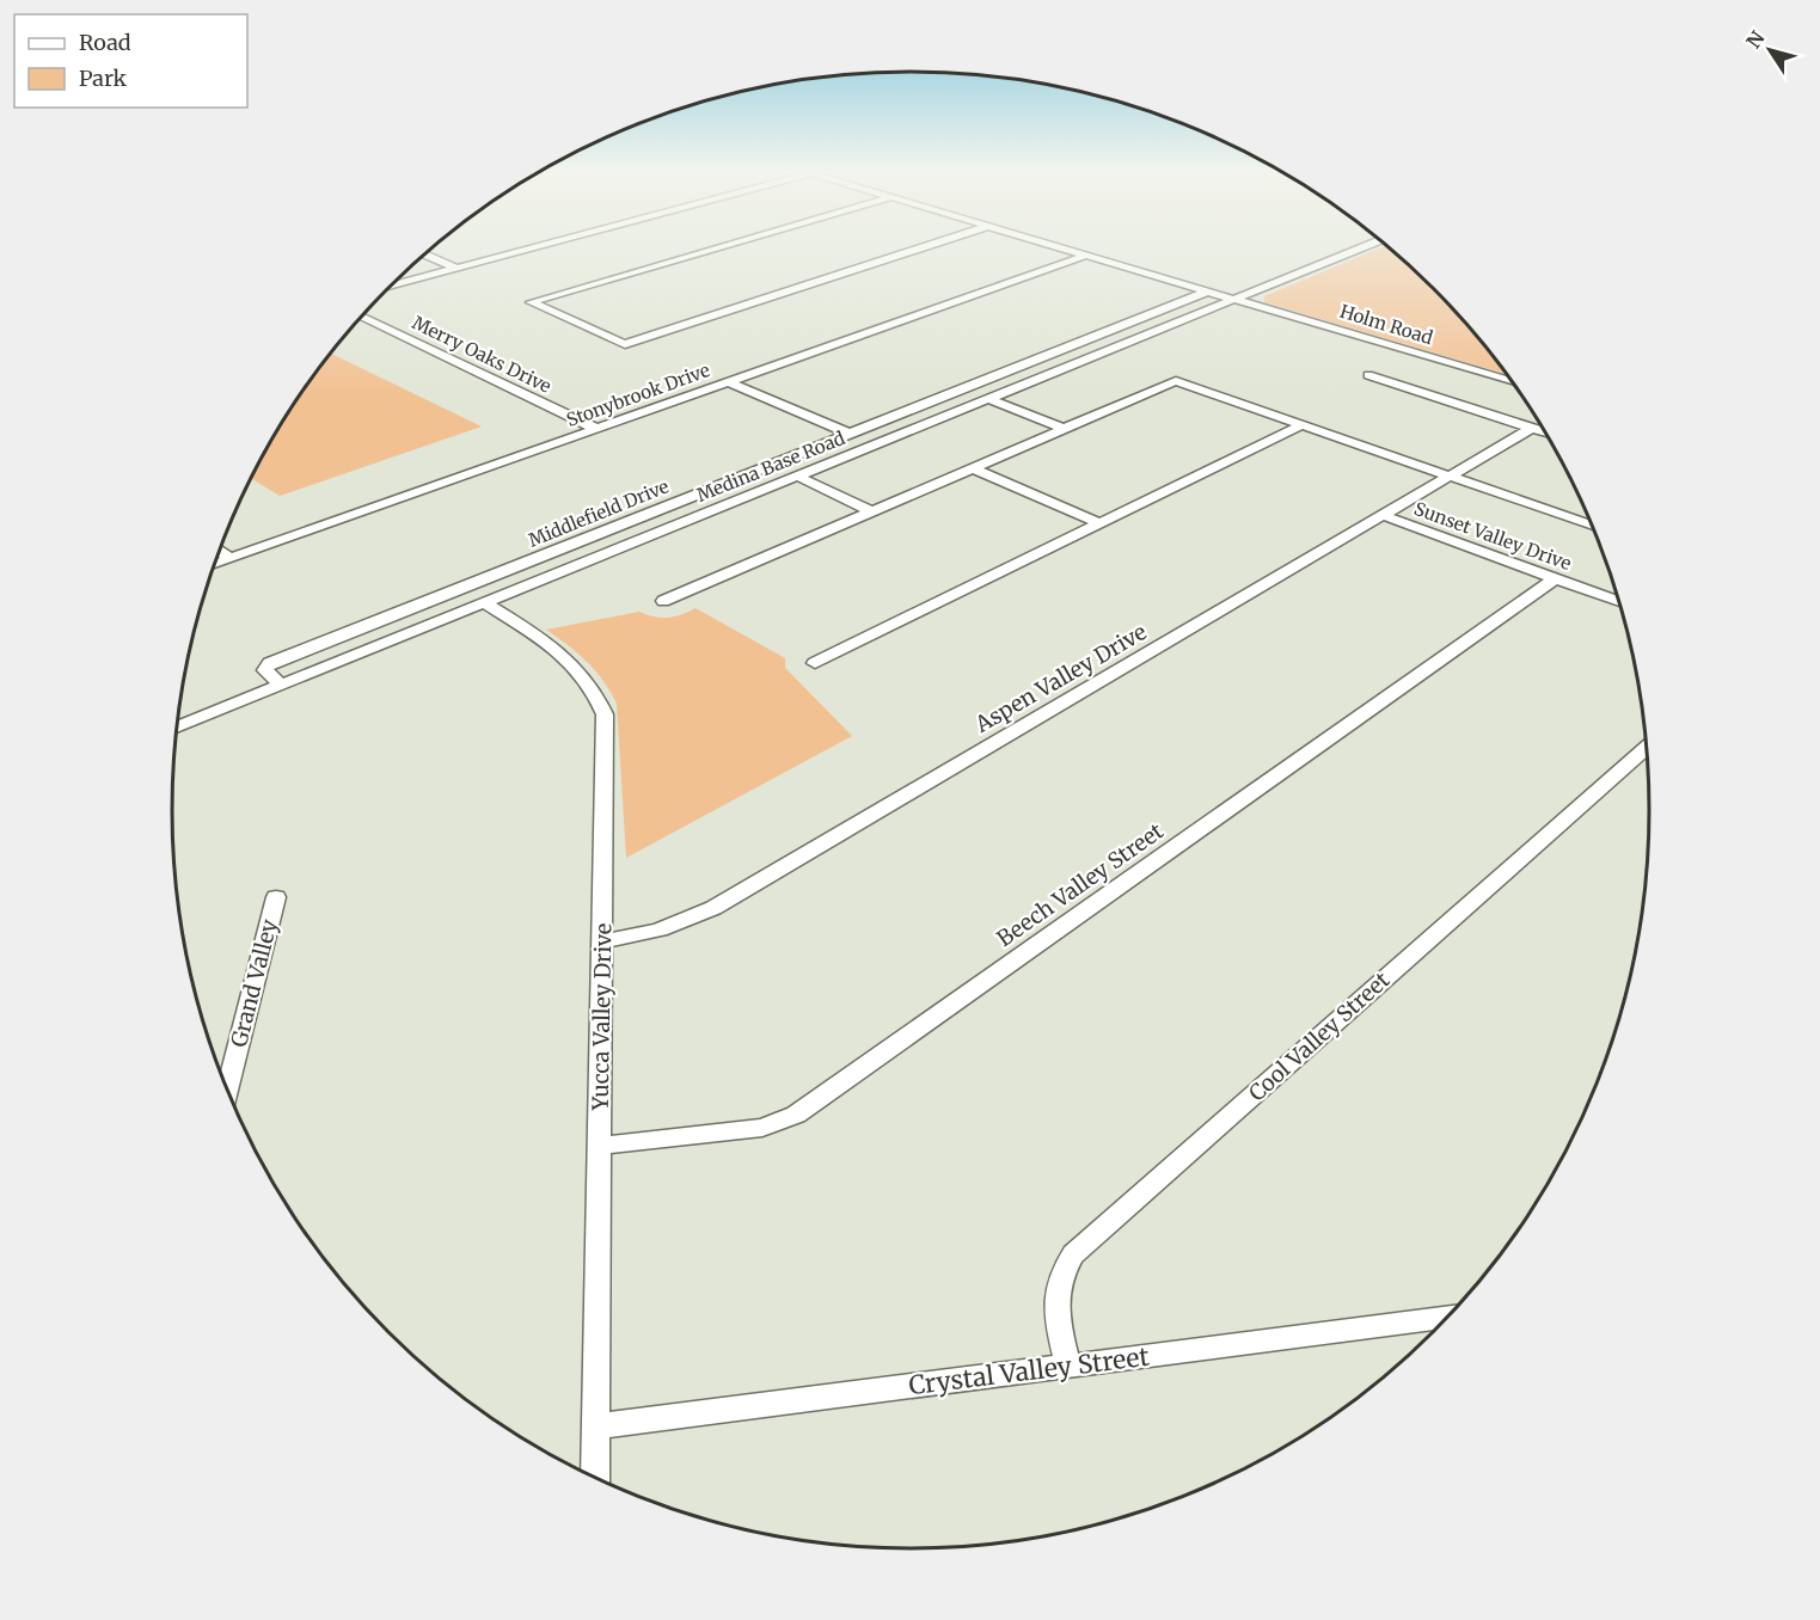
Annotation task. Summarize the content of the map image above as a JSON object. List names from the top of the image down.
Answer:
{
  "streets": {
    "street": [
      "Holm Road",
      "Merry Oaks Drive",
      "Stonybrook Drive",
      "Medina Base Road",
      "Middlefield Drive",
      "Sunset Valley Drive",
      "Aspen Valley Drive",
      "Beech Valley Street",
      "Grand Valley",
      "Yucca Valley Drive",
      "Cool Valley Street",
      "Crystal Valley Street"
    ]
  },
  "crossings": [
    ["Holm Road", "Stonybrook Drive"],
    ["Holm Road", "Medina Base Road"],
    ["Holm Road", "Middlefield Drive"],
    ["Merry Oaks Drive", "Stonybrook Drive"],
    ["Medina Base Road", "Middlefield Drive"],
    ["Medina Base Road", "Yucca Valley Drive"],
    ["Sunset Valley Drive", "Aspen Valley Drive"],
    ["Sunset Valley Drive", "Beech Valley Street"],
    ["Aspen Valley Drive", "Yucca Valley Drive"],
    ["Beech Valley Street", "Yucca Valley Drive"],
    ["Yucca Valley Drive", "Crystal Valley Street"],
    ["Cool Valley Street", "Crystal Valley Street"]
  ],
  "legend": ["Road", "Park"],
  "north": "top left"
}
